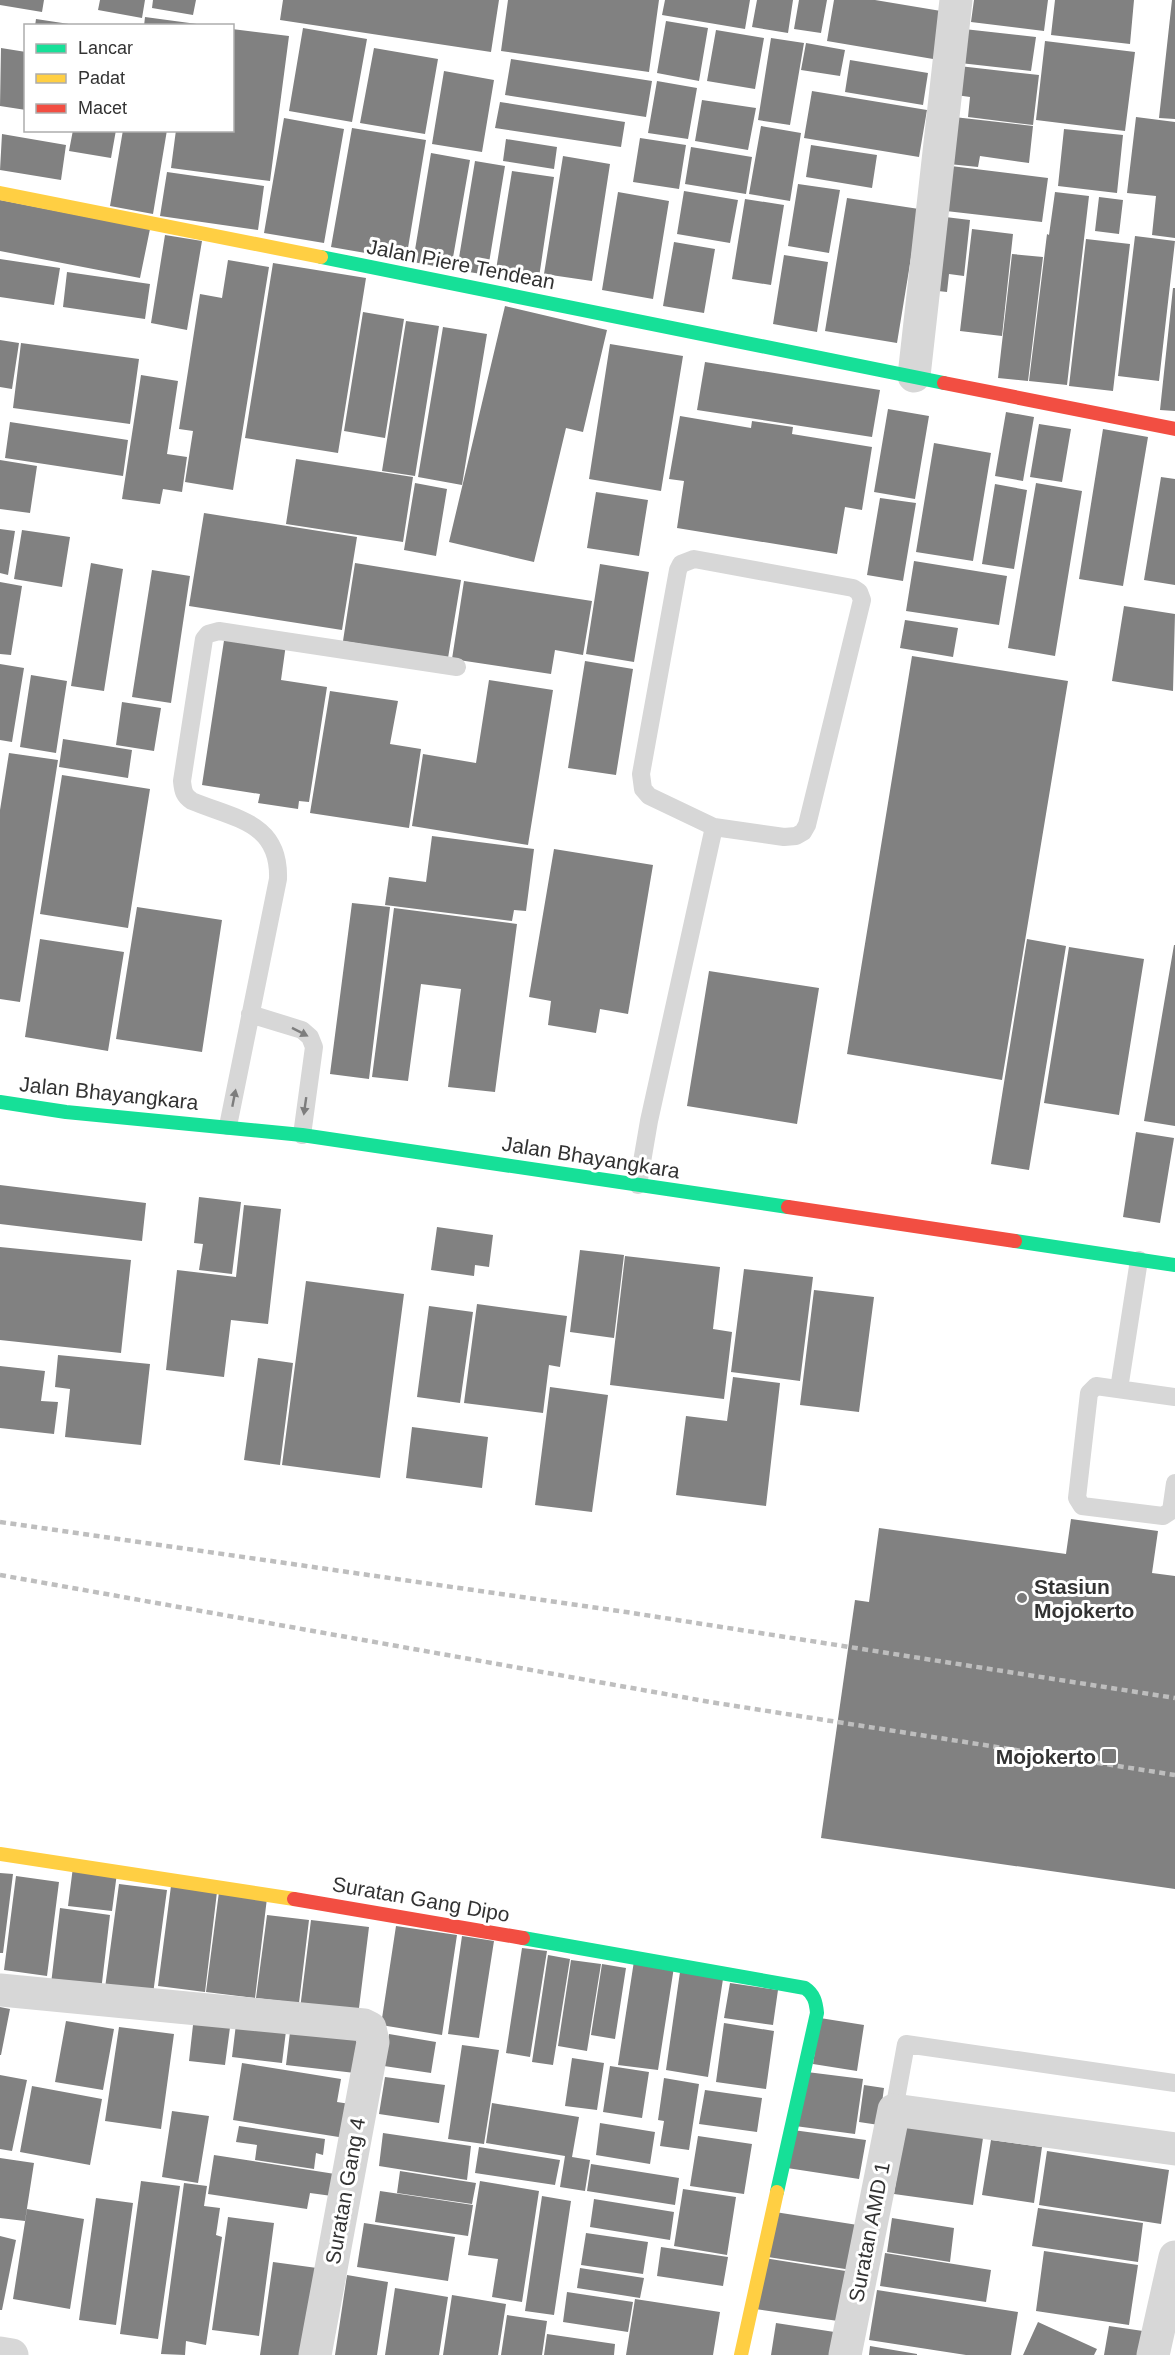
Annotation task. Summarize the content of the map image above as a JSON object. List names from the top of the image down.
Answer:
{
  "streets": {
    "street": [
      "Jalan Piere Tendean",
      "Jalan Bhayangkara",
      "Suratan Gang Dipo",
      "Suratan Gang 4",
      "Suratan AMD 1"
    ]
  },
  "places": {
    "other": ["Stasiun Mojokerto"],
    "transit": ["Mojokerto"]
  },
  "legend": ["Lancar", "Padat", "Macet"]
}
